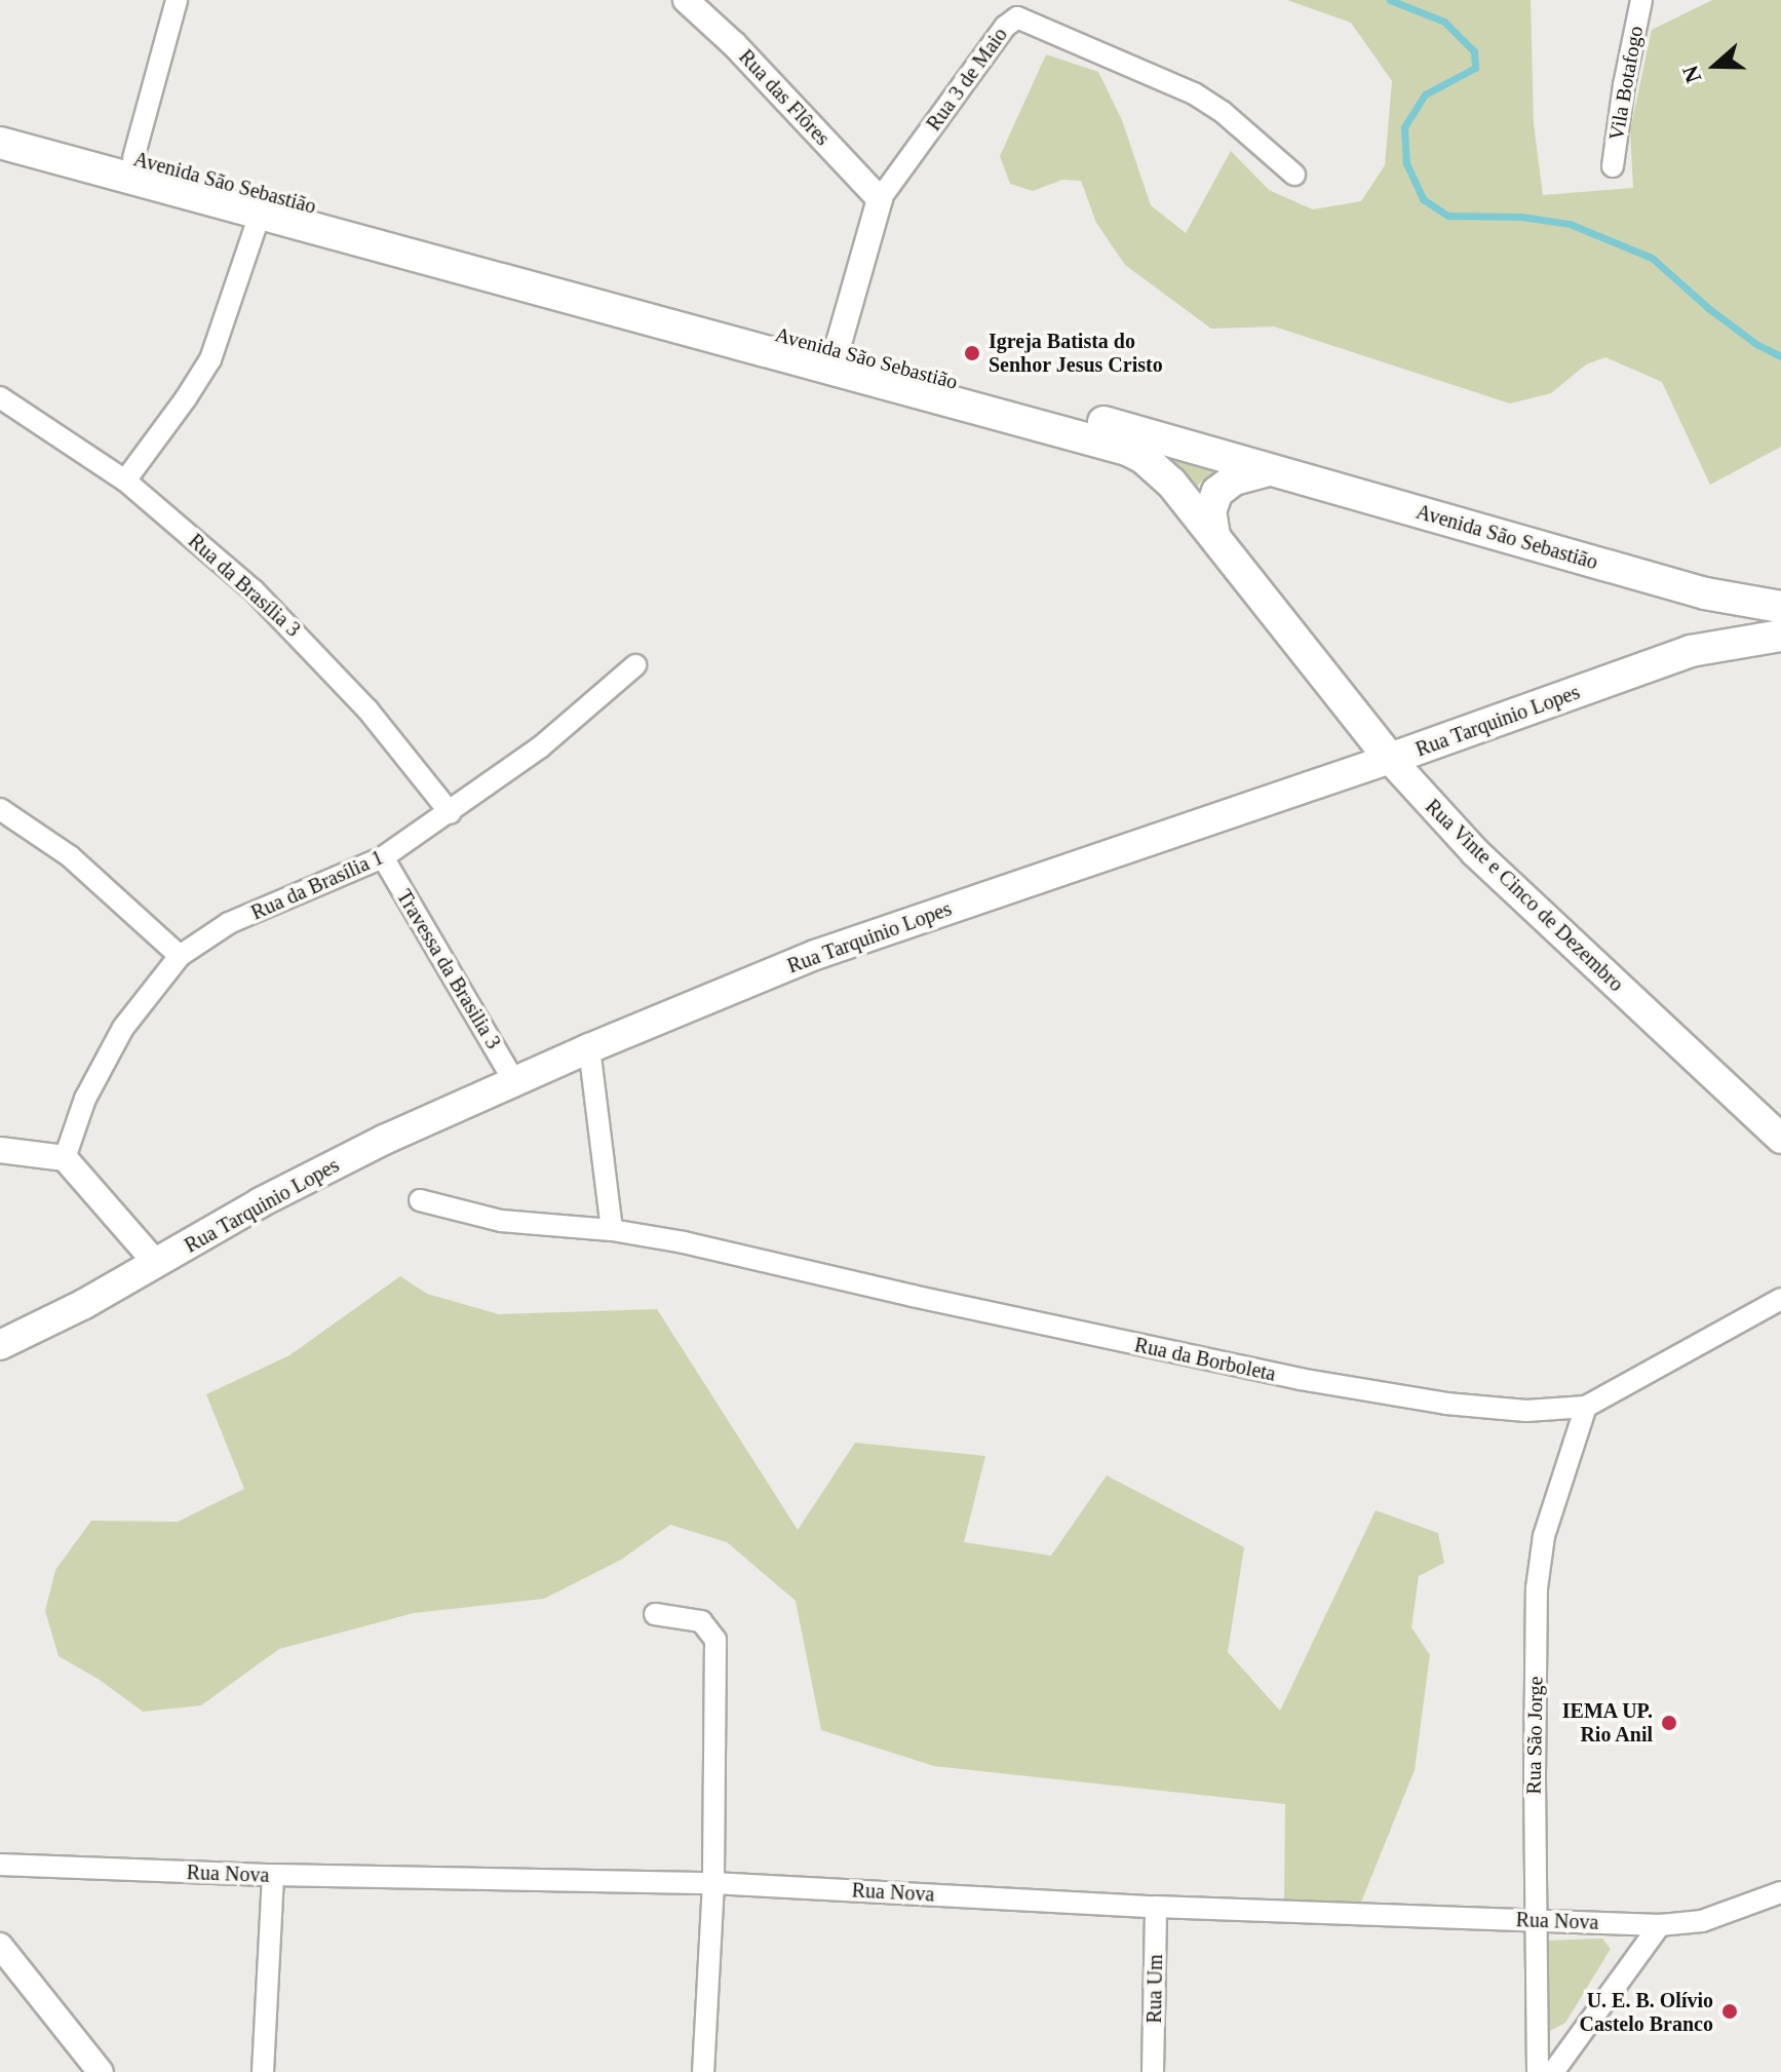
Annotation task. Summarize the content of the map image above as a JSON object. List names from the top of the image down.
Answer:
{
  "streets": {
    "main road": ["Avenida São Sebastião", "Rua Tarquinio Lopes", "Rua Vinte e Cinco de Dezembro"],
    "street": [
      "Rua 3 de Maio",
      "Vila Botafogo",
      "Rua das Flôres",
      "Rua da Brasília 3",
      "Rua da Brasília 1",
      "Travessa da Brasilia 3",
      "Rua da Borboleta",
      "Rua São Jorge",
      "Rua Nova",
      "Rua Um"
    ]
  },
  "crossings": [
    ["Rua 3 de Maio", "Rua das Flôres"],
    ["Rua 3 de Maio", "Avenida São Sebastião"],
    ["Avenida São Sebastião", "Rua Vinte e Cinco de Dezembro"],
    ["Rua da Brasília 3", "Rua da Brasília 1"],
    ["Rua Tarquinio Lopes", "Rua Vinte e Cinco de Dezembro"],
    ["Rua Tarquinio Lopes", "Travessa da Brasilia 3"],
    ["Rua da Brasília 1", "Travessa da Brasilia 3"],
    ["Rua da Borboleta", "Rua São Jorge"],
    ["Rua São Jorge", "Rua Nova"],
    ["Rua Nova", "Rua Um"]
  ],
  "places": ["Igreja Batista do Senhor Jesus Cristo", "IEMA UP. Rio Anil", "U. E. B. Olívio Castelo Branco"],
  "north": "left"
}
